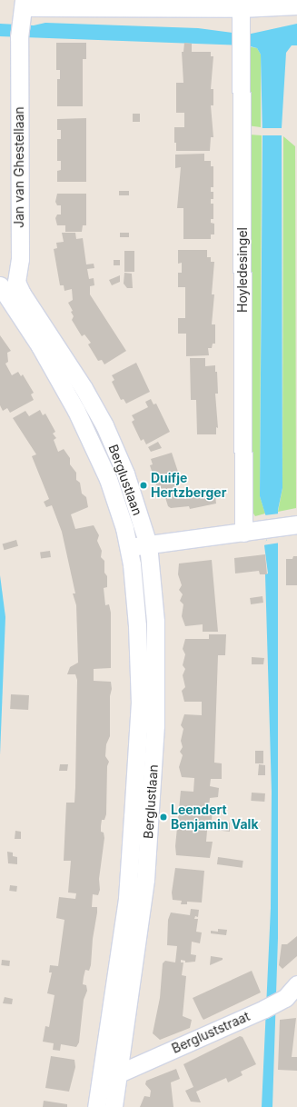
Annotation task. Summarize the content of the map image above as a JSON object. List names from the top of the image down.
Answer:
{
  "streets": {
    "street": [
      "Jan van Ghestellaan",
      "Hoyledesingel",
      "Berglustlaan",
      "Bergluststraat"
    ]
  },
  "crossings": [
    ["Jan van Ghestellaan", "Berglustlaan"],
    ["Berglustlaan", "Bergluststraat"]
  ],
  "places": ["Duifje Hertzberger", "Leendert Benjamin Valk"]
}
